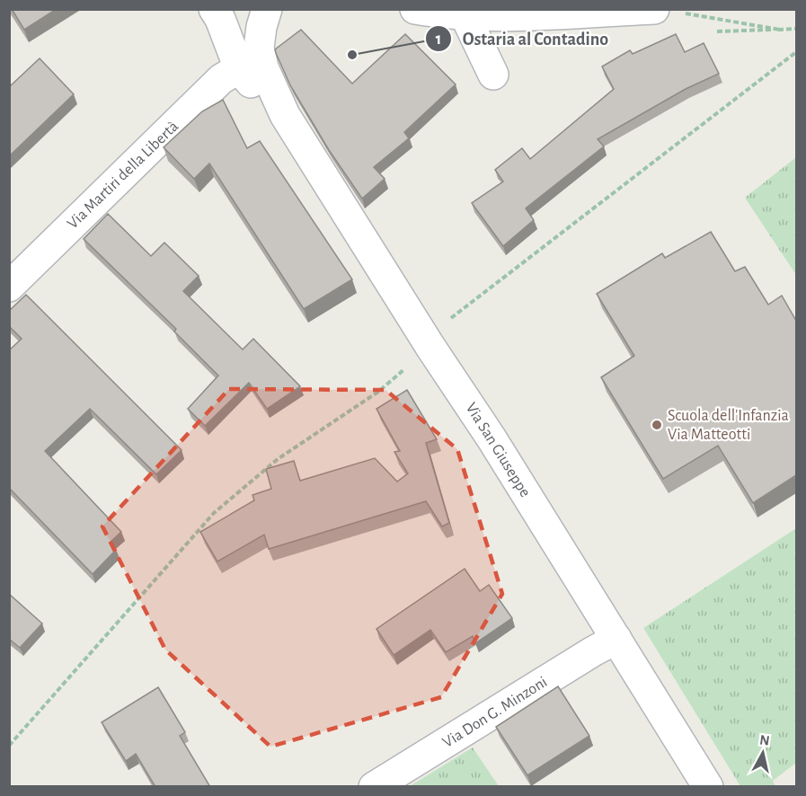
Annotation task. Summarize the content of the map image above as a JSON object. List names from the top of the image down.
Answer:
{
  "streets": {
    "street": ["Via Martiri della Libertà", "Via San Giuseppe", "Via Don G. Minzoni"]
  },
  "crossings": [
    ["Via Martiri della Libertà", "Via San Giuseppe"],
    ["Via San Giuseppe", "Via Don G. Minzoni"]
  ],
  "places": ["Ostaria al Contadino", "Scuola dell'Infanzia Via Matteotti"],
  "north": "top"
}
